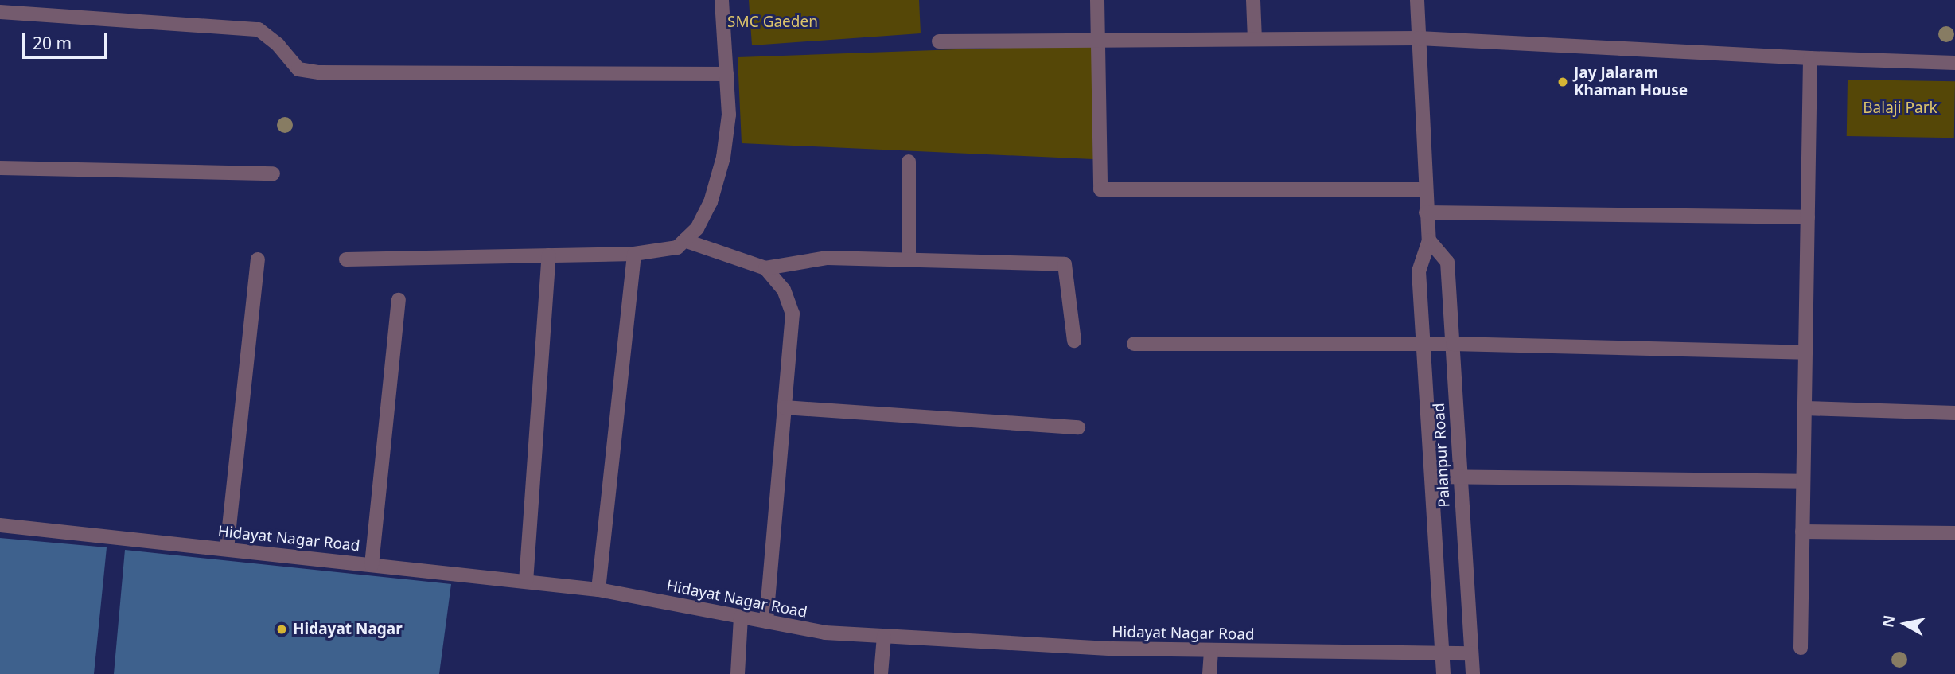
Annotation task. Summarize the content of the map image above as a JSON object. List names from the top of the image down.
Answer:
{
  "streets": {
    "street": ["Palanpur Road", "Hidayat Nagar Road"]
  },
  "crossings": [
    ["Palanpur Road", "Hidayat Nagar Road"]
  ],
  "parks": ["SMC Gaeden", "Balaji Park"],
  "places": ["Jay Jalaram Khaman House", "Hidayat Nagar"],
  "scale_bar": "20 m",
  "north": "left"
}
